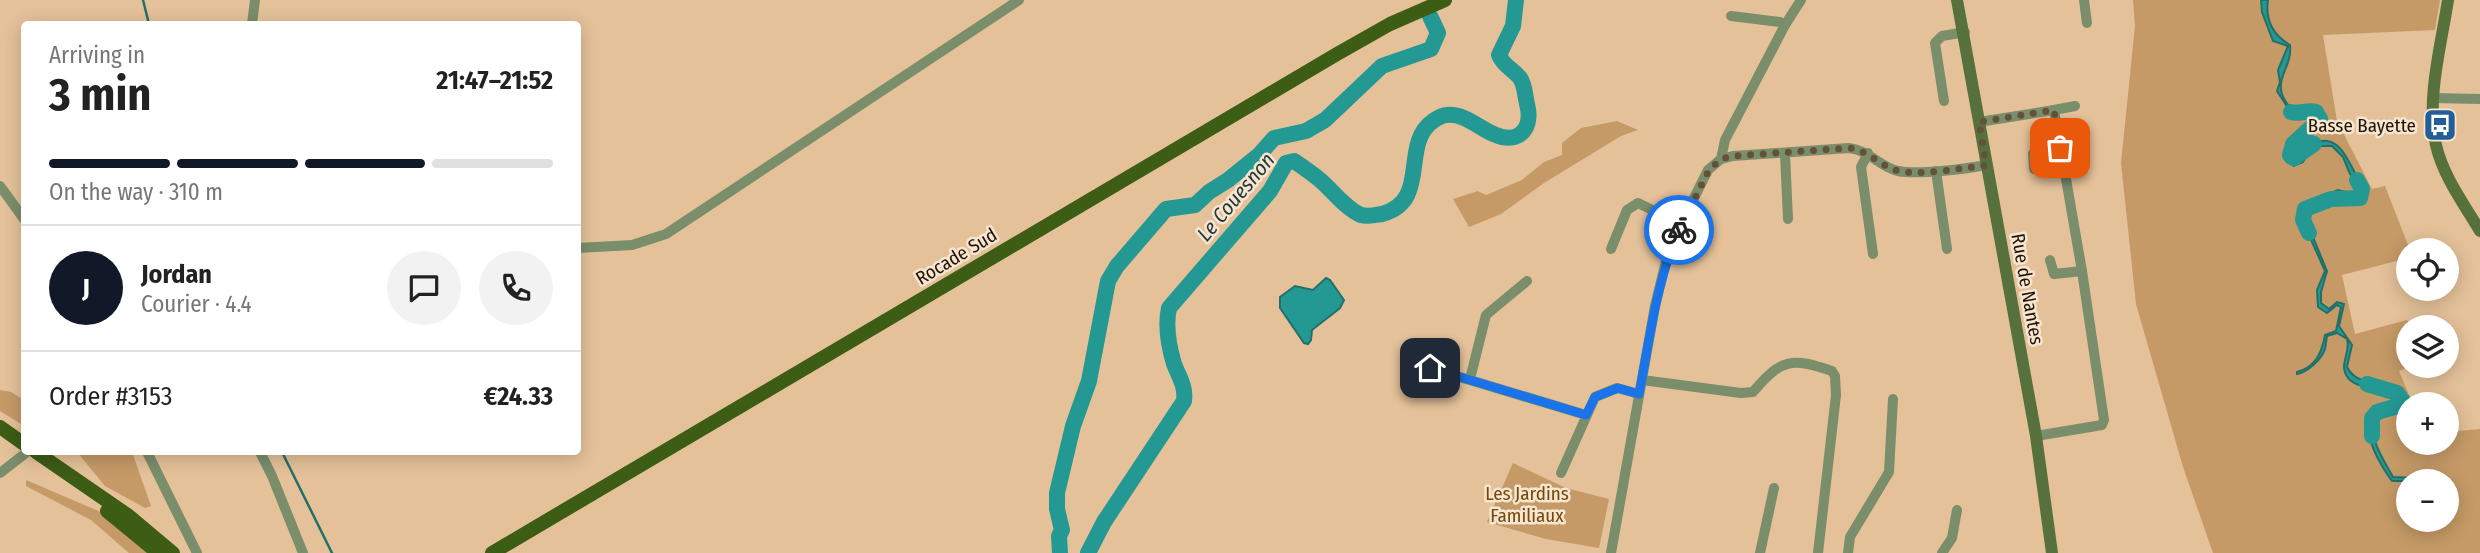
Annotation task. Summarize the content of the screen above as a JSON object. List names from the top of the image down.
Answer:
{
  "streets": {
    "main road": ["Rocade Sud", "Rue de Nantes"]
  },
  "water": ["Le Couesnon"],
  "parks": ["Les Jardins Familiaux"],
  "places": {
    "bus stop": ["Basse Bayette"]
  },
  "page": {
    "heading": ["3 min", "Arriving in", "21:47–21:52"],
    "panel": [
      "Jordan",
      "Courier · 4.4",
      "Order #3153",
      "€24.33"
    ],
    "bar": "On the way · 310 m",
    "map_buttons": ["+", "−"],
    "round": "J"
  }
}
